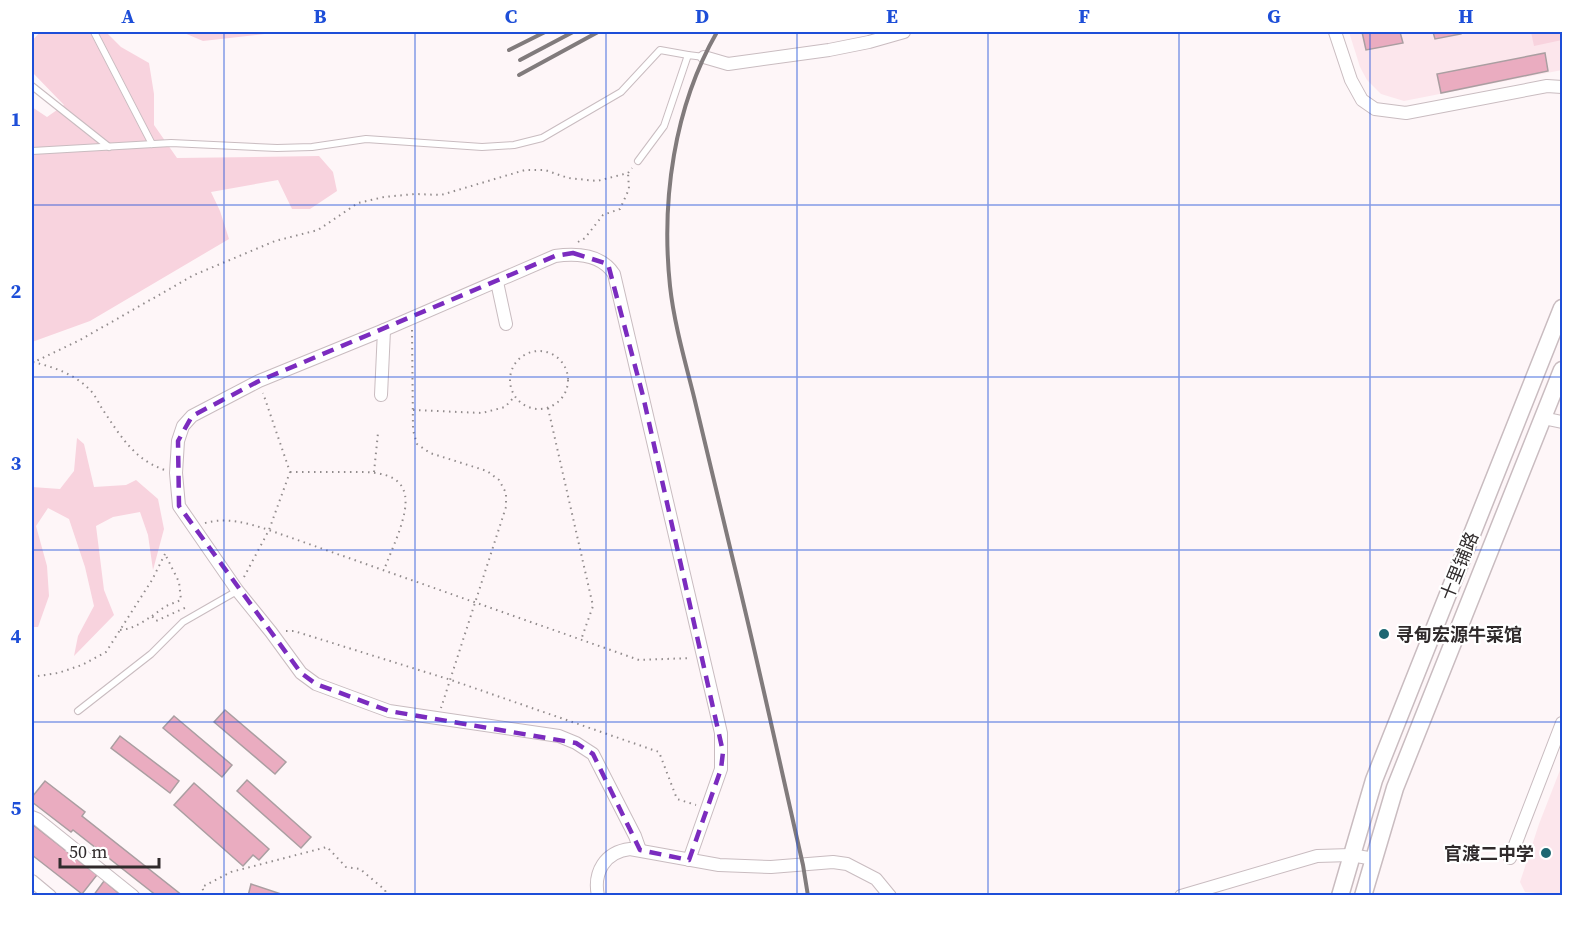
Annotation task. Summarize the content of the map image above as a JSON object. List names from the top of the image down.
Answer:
{
  "streets": {
    "main road": ["十里铺路"]
  },
  "places": ["寻甸宏源牛菜馆", "官渡二中学"],
  "scale_bar": "50 m",
  "grid": {
    "columns": [
      "A",
      "B",
      "C",
      "D",
      "E",
      "F",
      "G",
      "H"
    ],
    "rows": [
      "1",
      "2",
      "3",
      "4",
      "5"
    ]
  }
}
